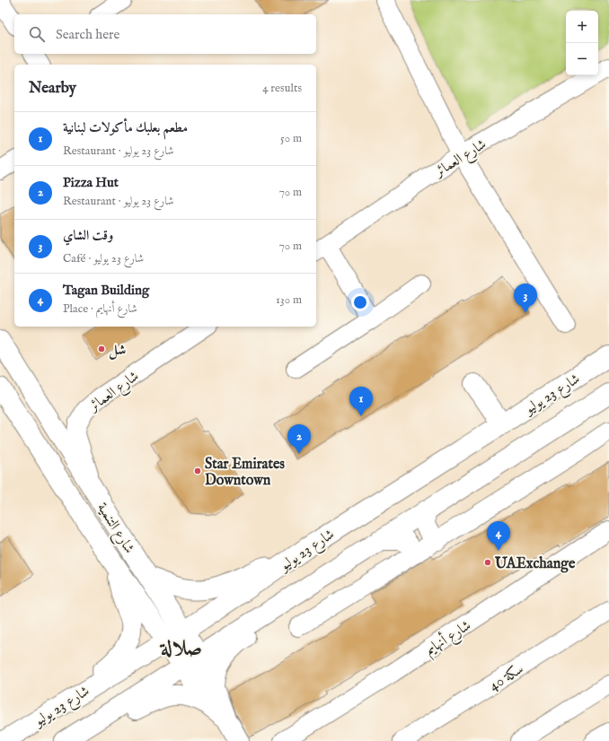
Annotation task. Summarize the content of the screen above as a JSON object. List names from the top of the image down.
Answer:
{
  "streets": {
    "main road": ["شارع 23 يوليو", "شارع التنمية"],
    "street": ["شارع العمائر", "شارع أنهايم", "سكة 40"]
  },
  "crossings": [
    ["شارع العمائر", "شارع التنمية"],
    ["شارع 23 يوليو", "شارع التنمية"]
  ],
  "districts": ["صلالة"],
  "places": ["شل", "Star Emirates Downtown", "UAExchange"],
  "page": {
    "map_buttons": ["+", "−"],
    "search": "Search here",
    "heading": ["Nearby", "4 results"],
    "list": [
      {
        "mark": "1",
        "name": "مطعم بعلبك مأكولات لبنانية",
        "note": "Restaurant · شارع 23 يوليو",
        "value": "50 m"
      },
      {
        "mark": "2",
        "name": "Pizza Hut",
        "note": "Restaurant · شارع 23 يوليو",
        "value": "70 m"
      },
      {
        "mark": "3",
        "name": "وقت الشاي",
        "note": "Café · شارع 23 يوليو",
        "value": "70 m"
      },
      {
        "mark": "4",
        "name": "Tagan Building",
        "note": "Place · شارع أنهايم",
        "value": "130 m"
      }
    ],
    "pins": [
      "3",
      "1",
      "2",
      "4"
    ]
  }
}
